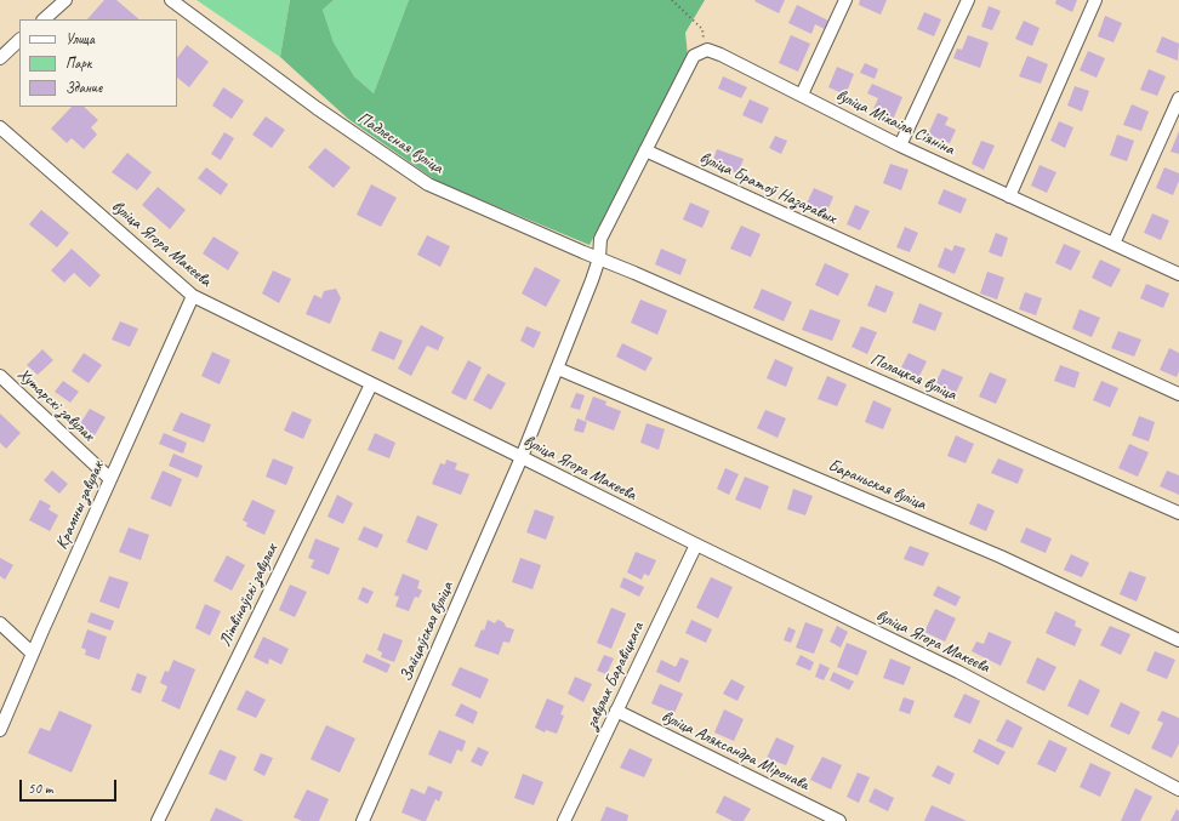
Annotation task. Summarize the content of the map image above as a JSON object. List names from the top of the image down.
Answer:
{
  "streets": {
    "street": [
      "вуліца Міхаіла Сіяніна",
      "Падлесная вуліца",
      "вуліца Братоў Назаравых",
      "вуліца Ягора Макеева",
      "Полацкая вуліца",
      "Хутарскі завулак",
      "Бараньская вуліца",
      "Крамны завулак",
      "Літвінаўскі завулак",
      "Зайцаўская вуліца",
      "завулак Баравіцкага",
      "вуліца Аляксандра Міронава"
    ]
  },
  "crossings": [
    ["Падлесная вуліца", "Полацкая вуліца"],
    ["вуліца Ягора Макеева", "Крамны завулак"],
    ["вуліца Ягора Макеева", "Літвінаўскі завулак"],
    ["вуліца Ягора Макеева", "Зайцаўская вуліца"],
    ["вуліца Ягора Макеева", "завулак Баравіцкага"],
    ["Хутарскі завулак", "Крамны завулак"],
    ["завулак Баравіцкага", "вуліца Аляксандра Міронава"]
  ],
  "legend": ["Улица", "Парк", "Здание"],
  "scale_bar": "50 m"
}
